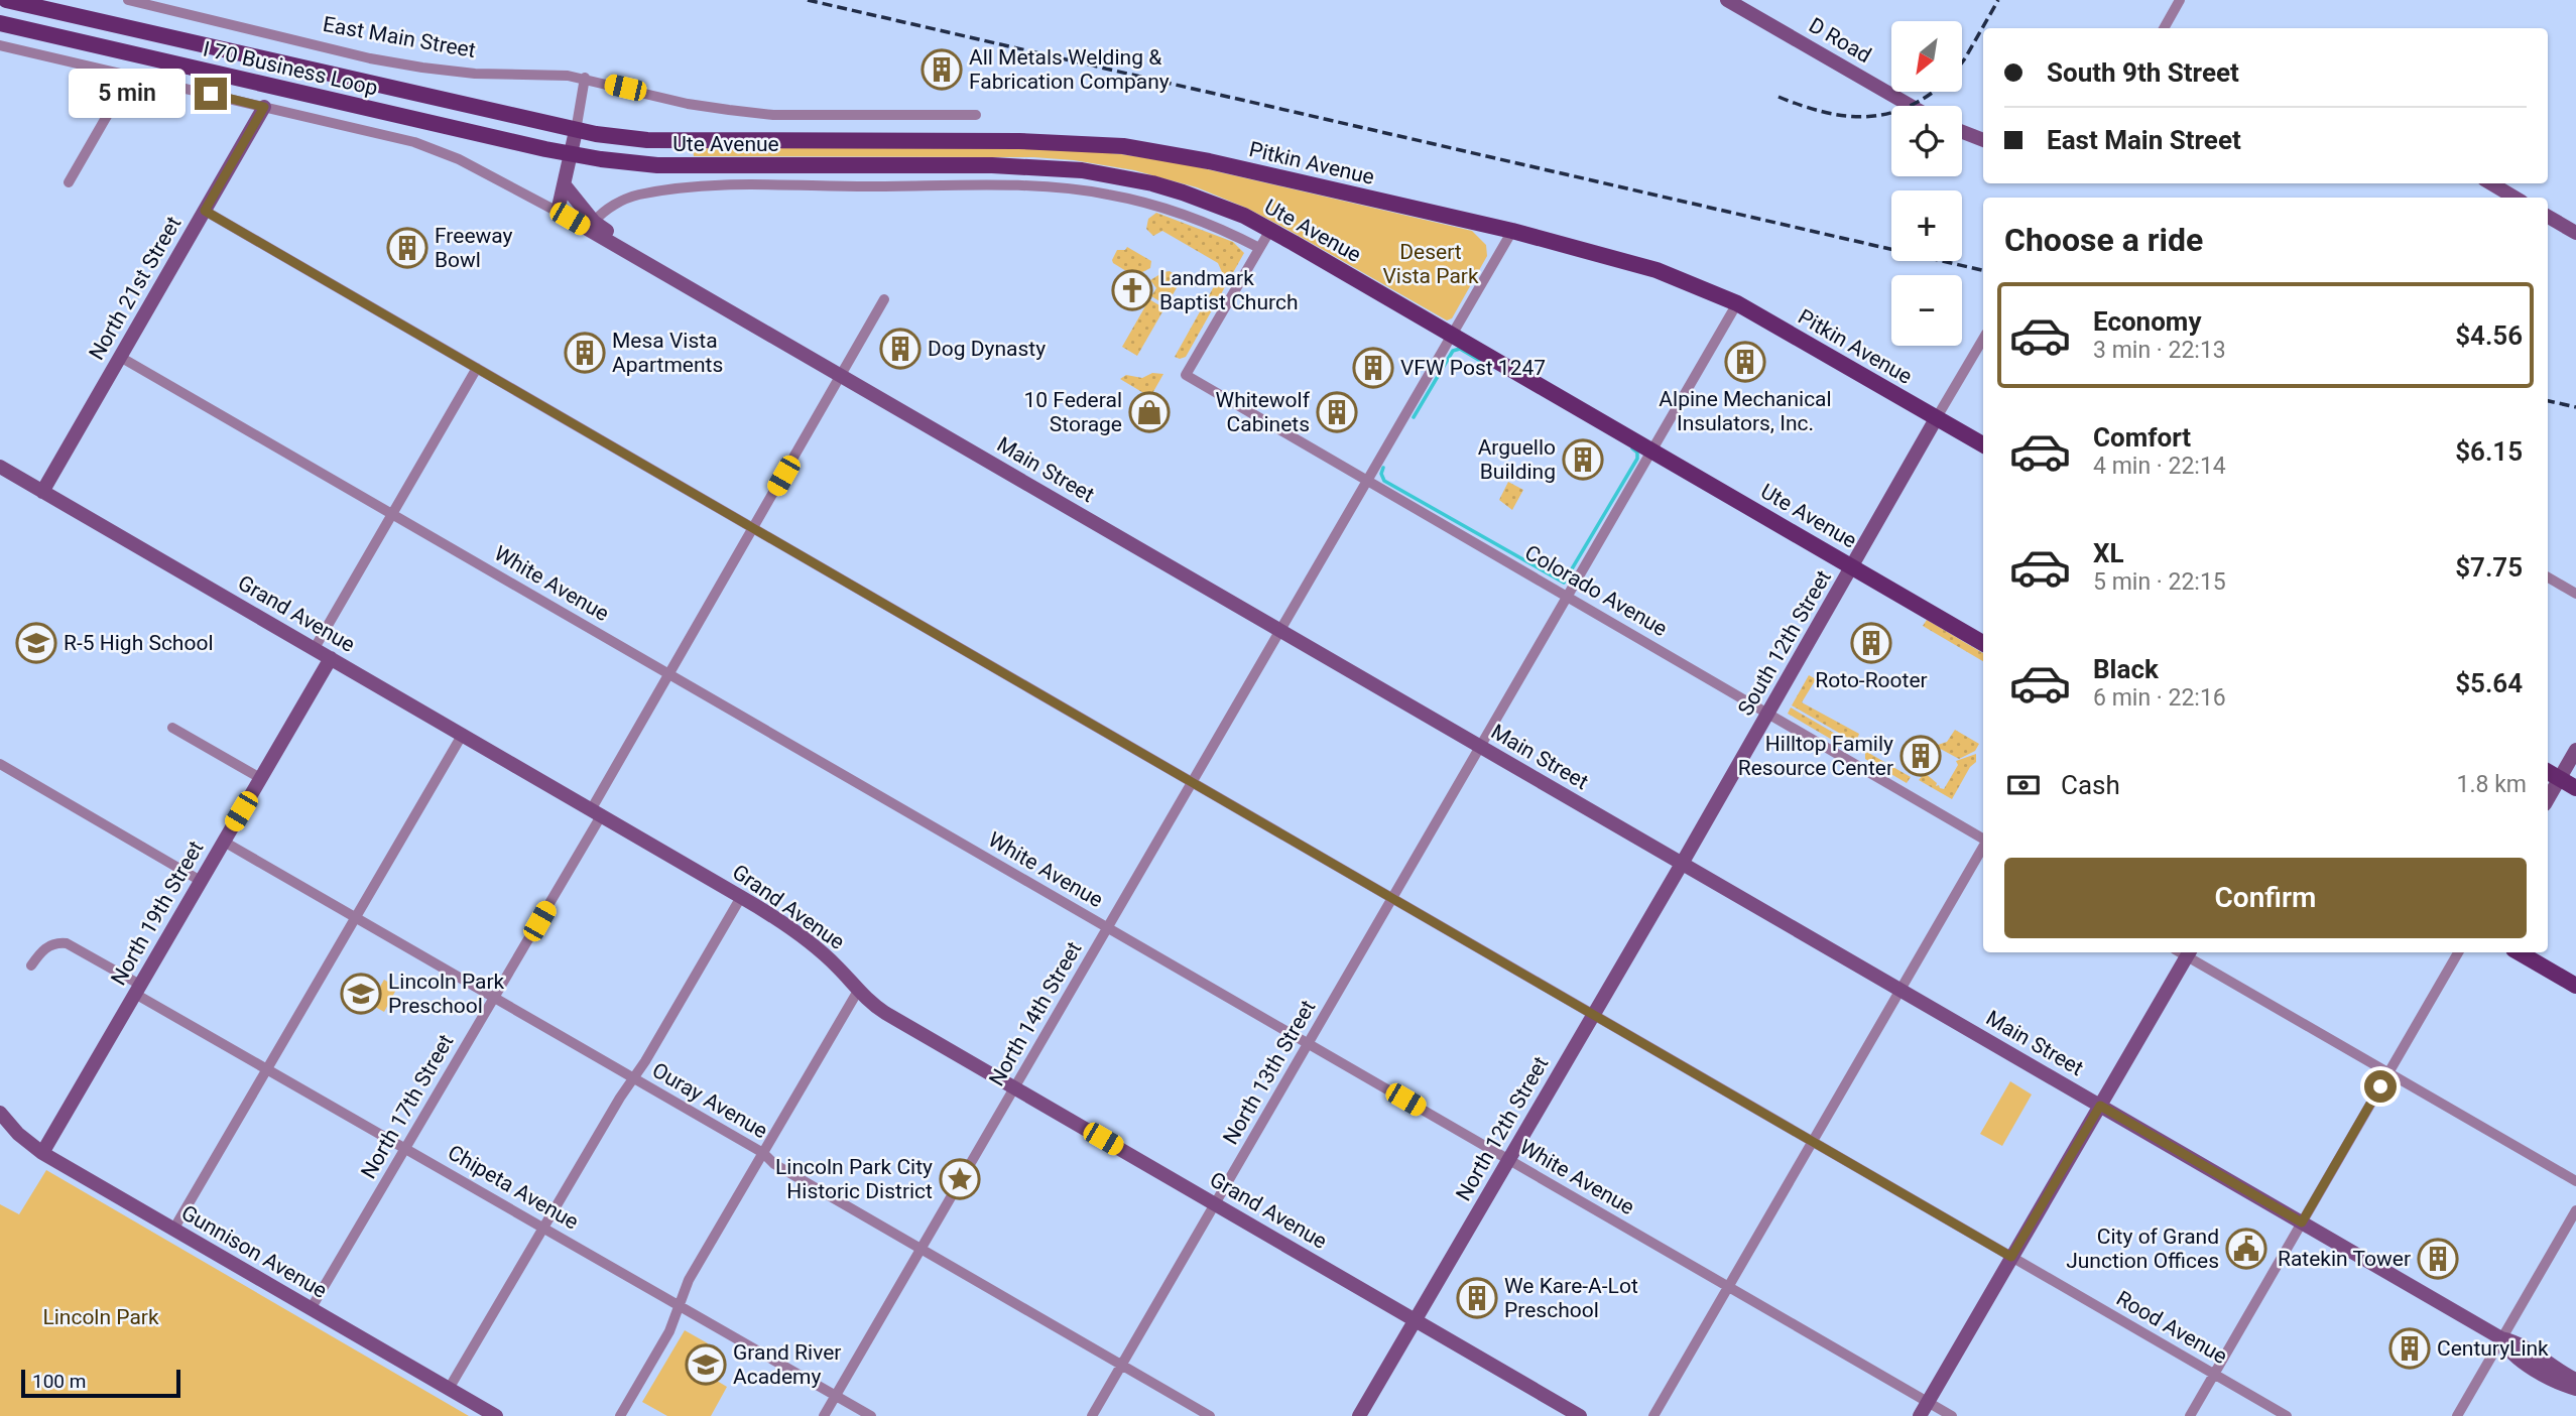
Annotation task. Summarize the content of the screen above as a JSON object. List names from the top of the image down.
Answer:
{
  "streets": {
    "main road": ["I 70 Business Loop", "Ute Avenue", "Pitkin Avenue"],
    "street": [
      "East Main Street",
      "D Road",
      "North 21st Street",
      "Main Street",
      "White Avenue",
      "Colorado Avenue",
      "Grand Avenue",
      "South 12th Street",
      "North 19th Street",
      "North 14th Street",
      "North 13th Street",
      "Ouray Avenue",
      "North 17th Street",
      "North 12th Street",
      "Chipeta Avenue",
      "Gunnison Avenue",
      "Rood Avenue"
    ]
  },
  "crossings": [
    ["I 70 Business Loop", "Ute Avenue"],
    ["I 70 Business Loop", "Pitkin Avenue"],
    ["Ute Avenue", "South 12th Street"],
    ["Ute Avenue", "North 14th Street"],
    ["Ute Avenue", "North 13th Street"],
    ["Pitkin Avenue", "South 12th Street"],
    ["Pitkin Avenue", "North 14th Street"],
    ["Pitkin Avenue", "North 13th Street"],
    ["North 21st Street", "White Avenue"],
    ["North 21st Street", "Grand Avenue"],
    ["North 21st Street", "Rood Avenue"],
    ["Main Street", "South 12th Street"],
    ["Main Street", "North 14th Street"],
    ["Main Street", "North 13th Street"],
    ["Main Street", "North 17th Street"],
    ["Main Street", "North 12th Street"],
    ["White Avenue", "North 14th Street"],
    ["White Avenue", "North 13th Street"],
    ["White Avenue", "North 17th Street"],
    ["White Avenue", "North 12th Street"],
    ["Colorado Avenue", "South 12th Street"],
    ["Colorado Avenue", "North 14th Street"],
    ["Colorado Avenue", "North 13th Street"],
    ["Grand Avenue", "North 19th Street"],
    ["Grand Avenue", "North 14th Street"],
    ["Grand Avenue", "North 13th Street"],
    ["Grand Avenue", "North 17th Street"],
    ["Grand Avenue", "North 12th Street"],
    ["South 12th Street", "North 12th Street"],
    ["North 19th Street", "Ouray Avenue"],
    ["North 19th Street", "Chipeta Avenue"],
    ["North 19th Street", "Gunnison Avenue"],
    ["North 14th Street", "Ouray Avenue"],
    ["North 14th Street", "Chipeta Avenue"],
    ["North 14th Street", "Rood Avenue"],
    ["North 13th Street", "Ouray Avenue"],
    ["North 13th Street", "Rood Avenue"],
    ["Ouray Avenue", "North 17th Street"],
    ["North 17th Street", "Chipeta Avenue"],
    ["North 17th Street", "Gunnison Avenue"],
    ["North 17th Street", "Rood Avenue"],
    ["North 12th Street", "Rood Avenue"]
  ],
  "parks": ["Desert Vista Park", "Lincoln Park"],
  "places": {
    "building": [
      "All Metals Welding & Fabrication Company",
      "Freeway Bowl",
      "Dog Dynasty",
      "Mesa Vista Apartments",
      "Alpine Mechanical Insulators, Inc.",
      "VFW Post 1247",
      "Whitewolf Cabinets",
      "Arguello Building",
      "Roto-Rooter",
      "Hilltop Family Resource Center",
      "Ratekin Tower",
      "We Kare-A-Lot Preschool",
      "CenturyLink"
    ],
    "church": ["Landmark Baptist Church"],
    "shop": ["10 Federal Storage"],
    "school or university": ["R-5 High School", "Lincoln Park Preschool", "Grand River Academy"],
    "place": ["Lincoln Park City Historic District"],
    "public building": ["City of Grand Junction Offices"]
  },
  "scale_bar": "100 m",
  "north": "bottom left",
  "page": {
    "map_buttons": ["+", "−"],
    "banner": ["South 9th Street", "East Main Street"],
    "bubble": "5 min",
    "heading": "Choose a ride",
    "list": [
      {
        "name": "Economy",
        "note": "3 min · 22:13",
        "value": "$4.56"
      },
      {
        "name": "Comfort",
        "note": "4 min · 22:14",
        "value": "$6.15"
      },
      {
        "name": "XL",
        "note": "5 min · 22:15",
        "value": "$7.75"
      },
      {
        "name": "Black",
        "note": "6 min · 22:16",
        "value": "$5.64"
      }
    ],
    "pay": ["Cash", "1.8 km"],
    "buttons": "Confirm",
    "scale": "100 m"
  }
}
